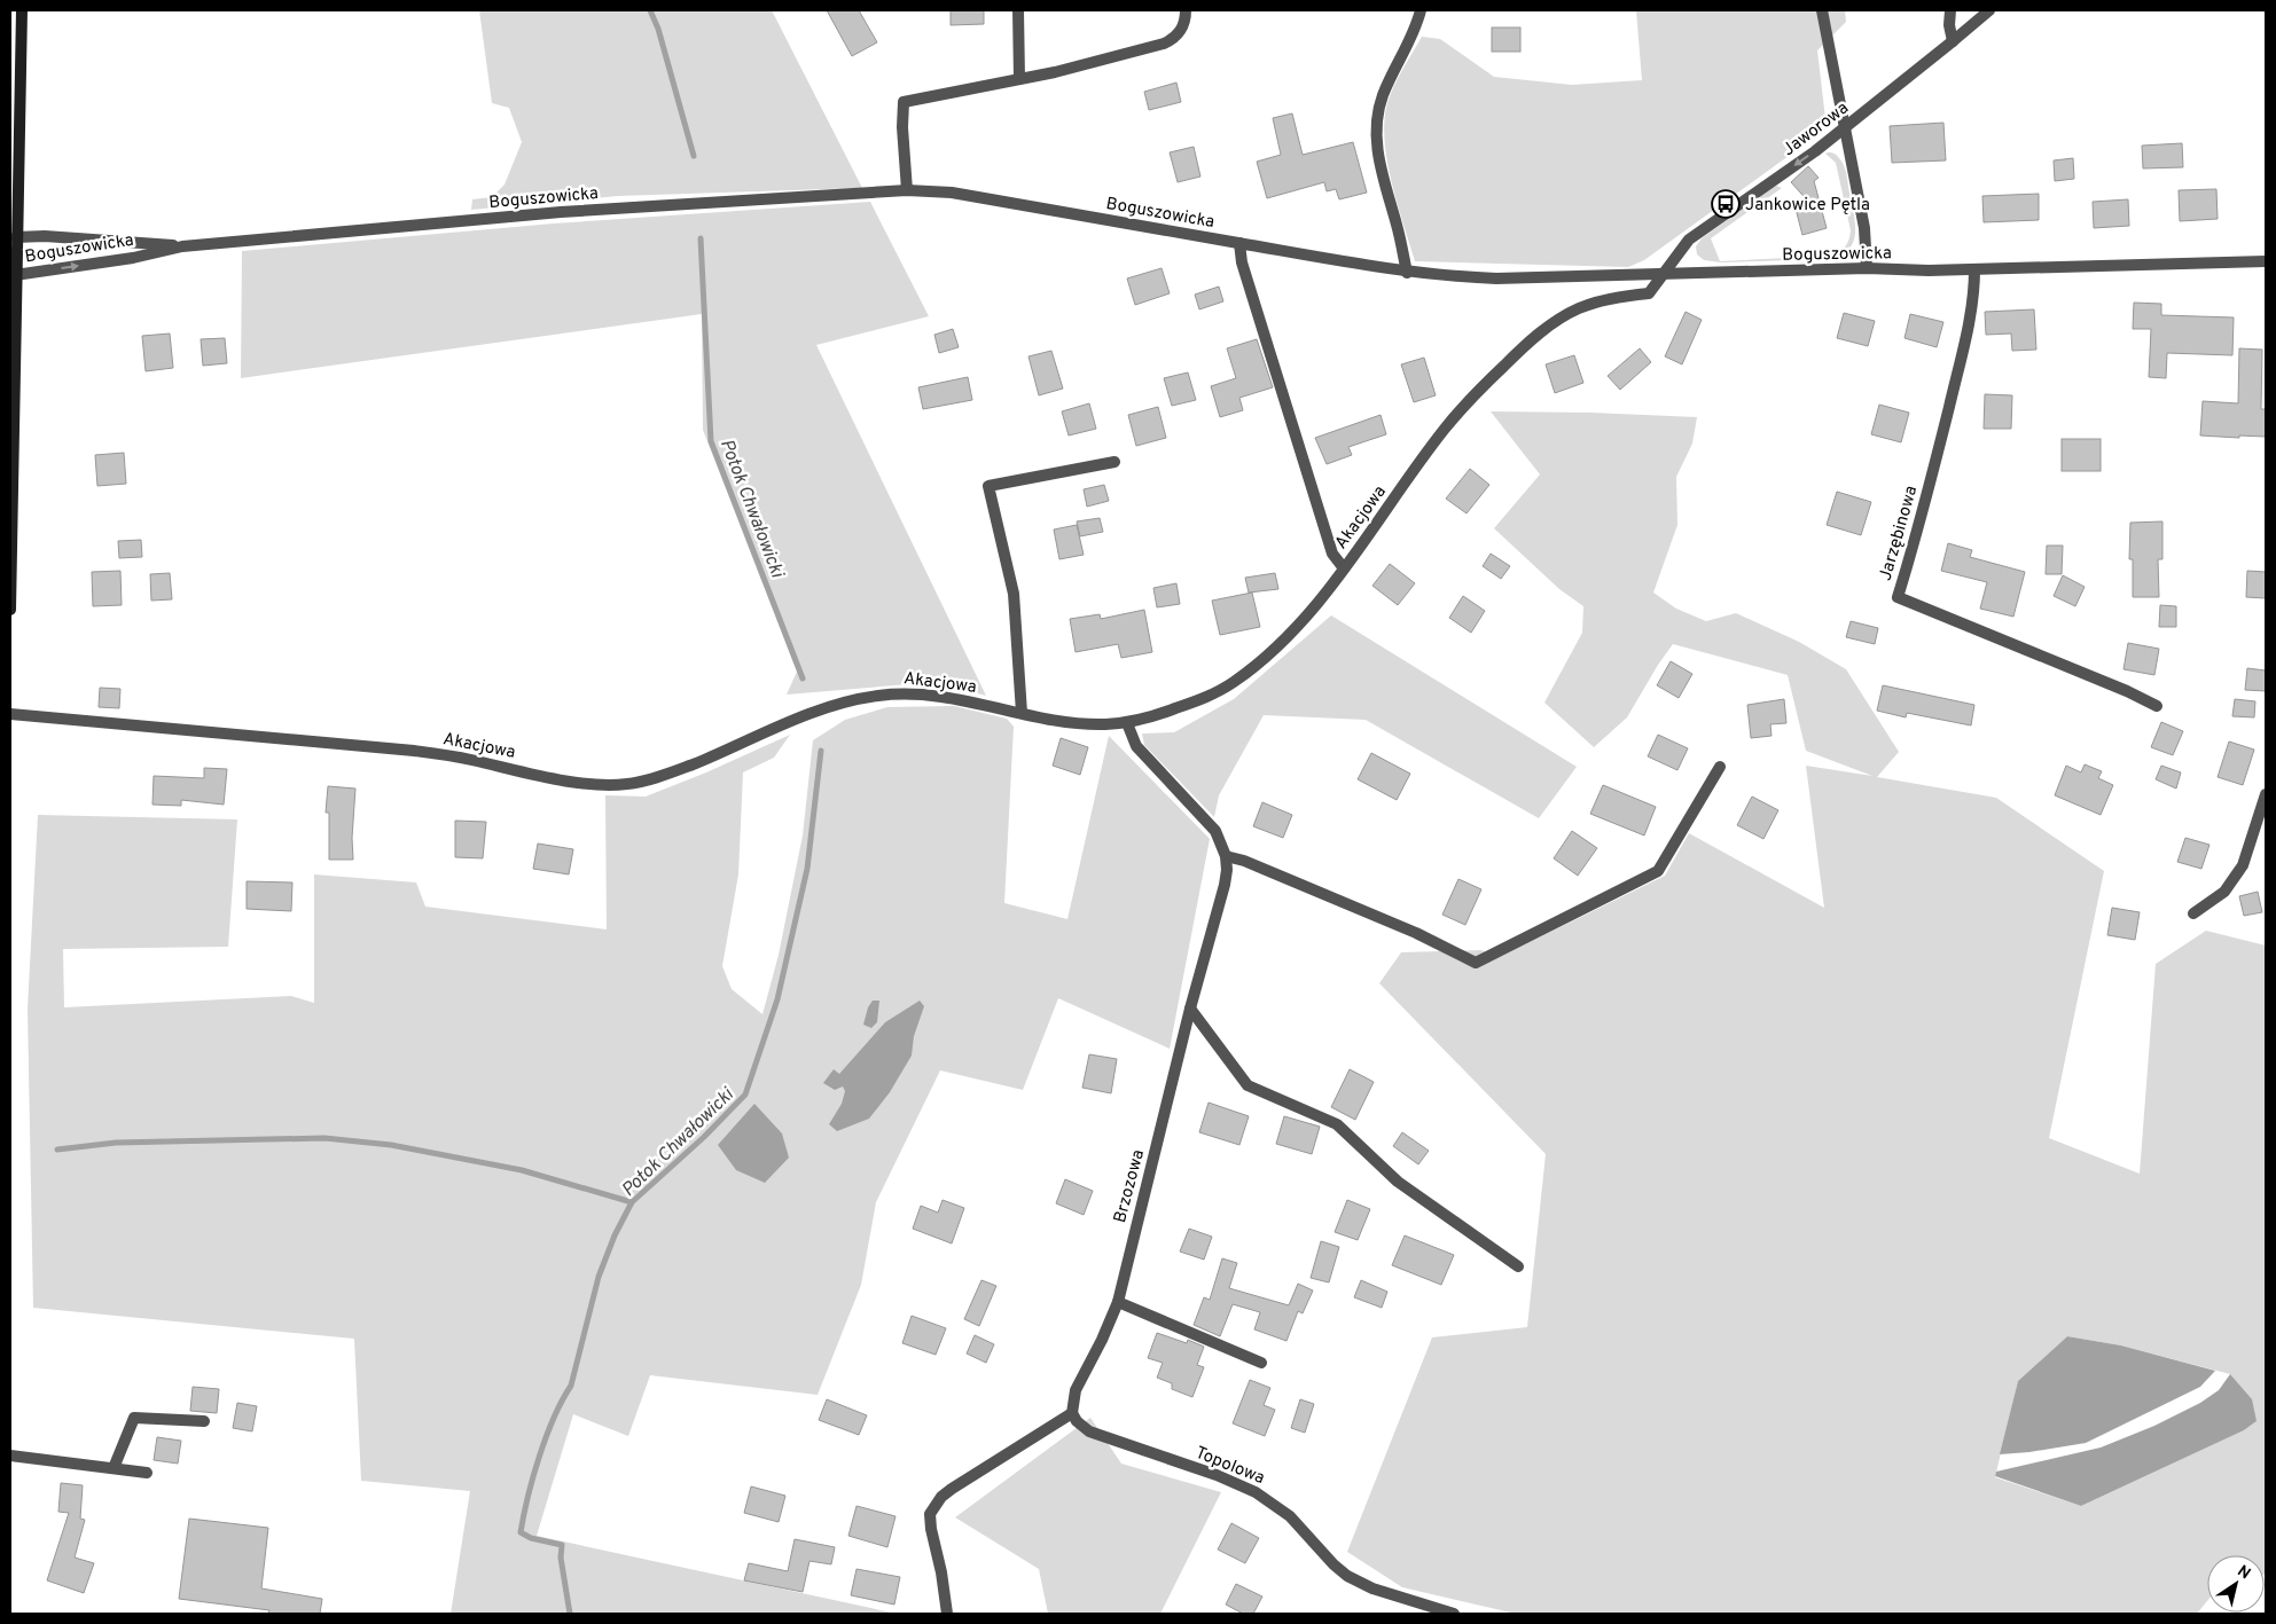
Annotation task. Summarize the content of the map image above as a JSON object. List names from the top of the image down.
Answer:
{
  "streets": {
    "street": [
      "Jaworowa",
      "Boguszowicka",
      "Akacjowa",
      "Jarzębinowa",
      "Brzozowa",
      "Topolowa"
    ]
  },
  "crossings": [
    ["Jaworowa", "Boguszowicka"],
    ["Jaworowa", "Akacjowa"],
    ["Boguszowicka", "Akacjowa"],
    ["Boguszowicka", "Jarzębinowa"],
    ["Akacjowa", "Brzozowa"],
    ["Brzozowa", "Topolowa"]
  ],
  "one_way": ["Jaworowa"],
  "water": ["Potok Chwałowicki"],
  "places": {
    "bus stop": ["Jankowice Pętla"]
  },
  "north": "top right"
}
